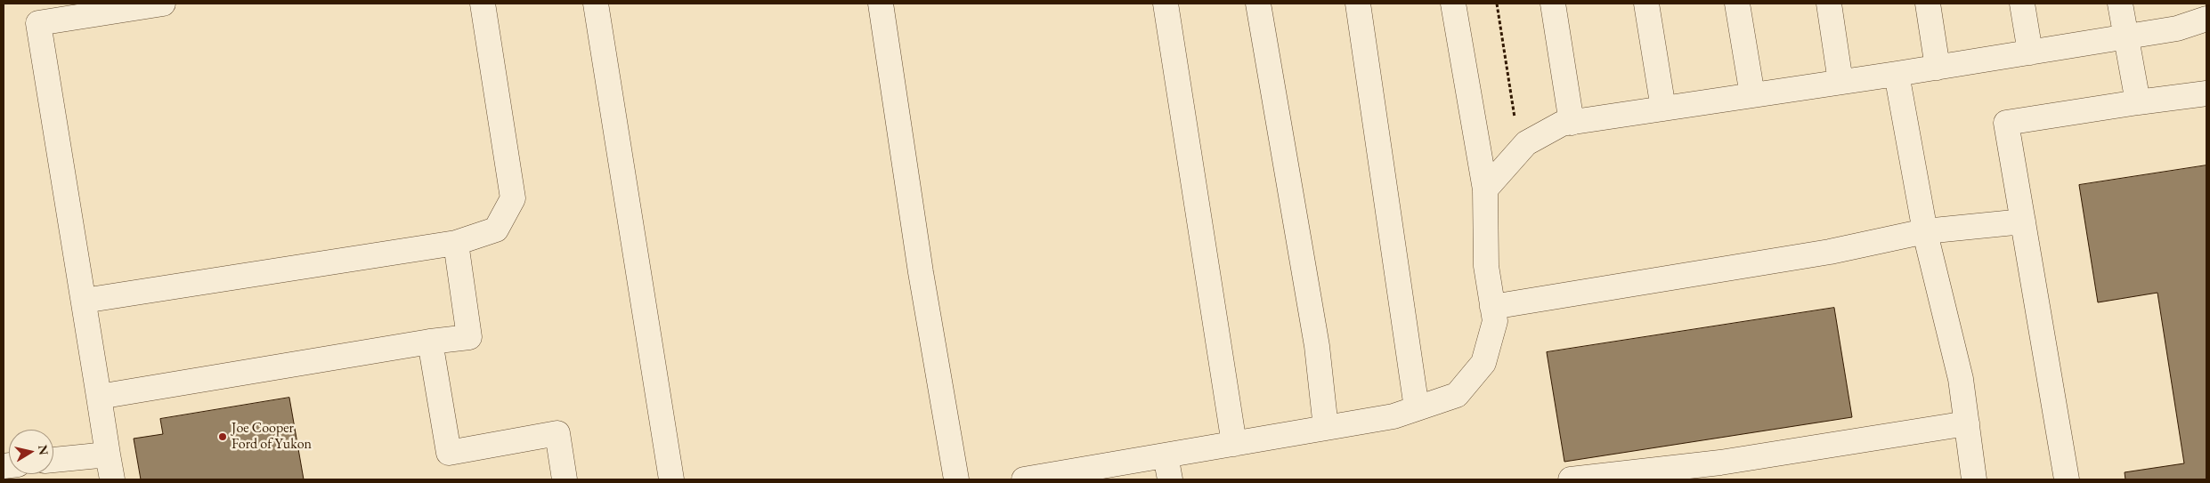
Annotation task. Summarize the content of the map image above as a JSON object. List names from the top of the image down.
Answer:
{
  "places": ["Joe Cooper Ford of Yukon"],
  "north": "right"
}
